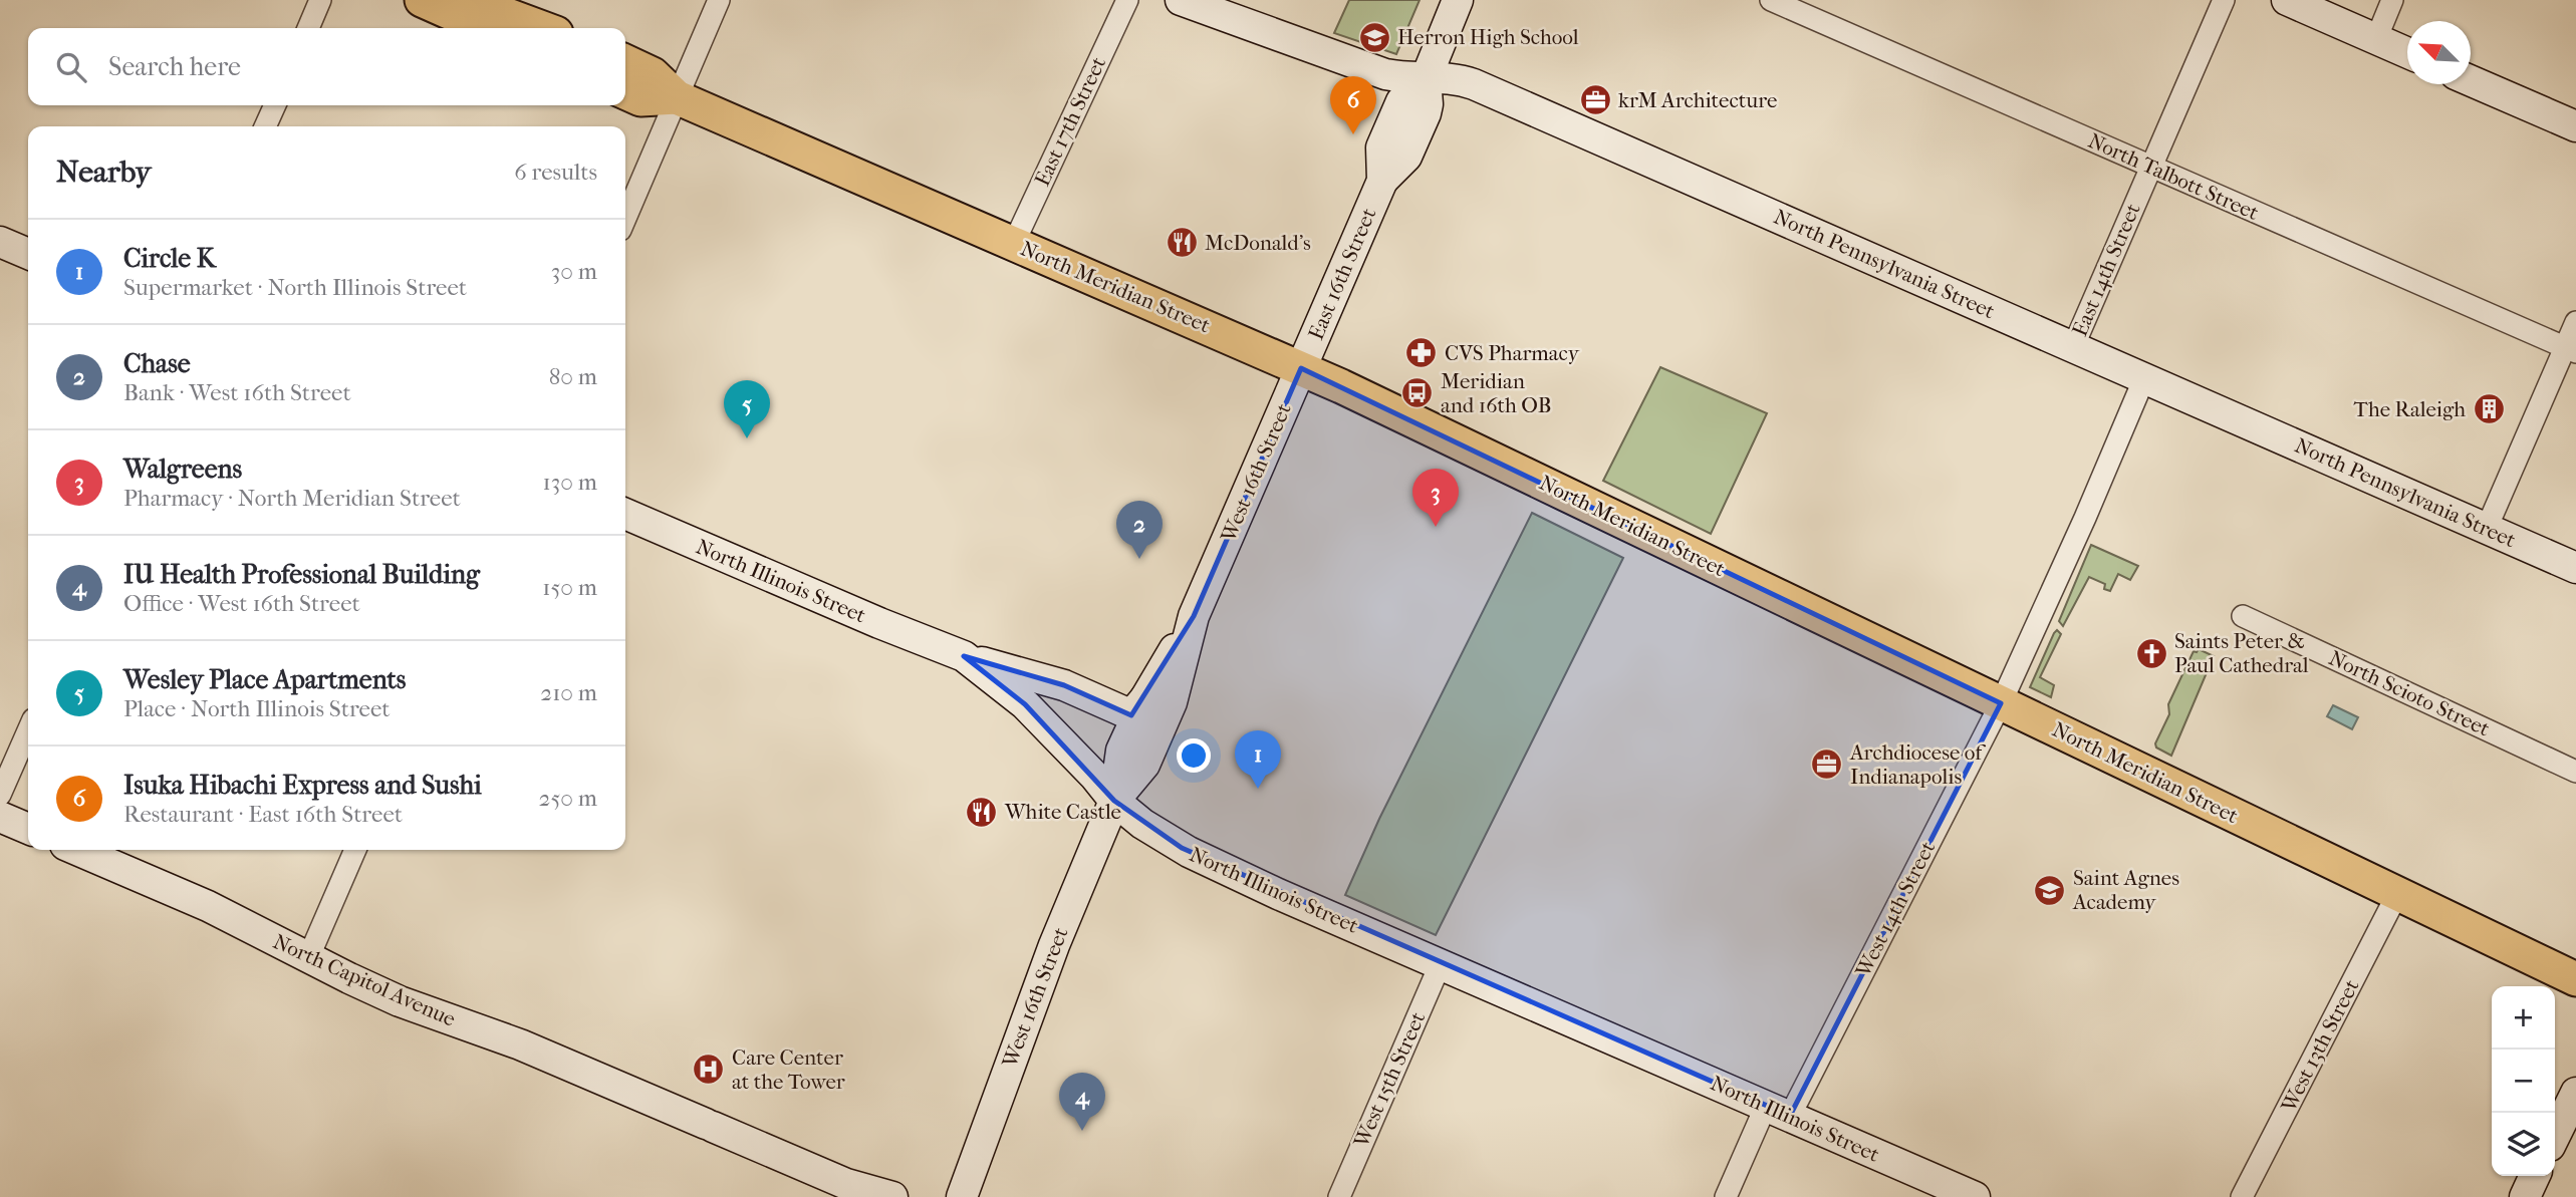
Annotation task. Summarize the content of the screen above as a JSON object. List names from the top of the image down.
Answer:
{
  "streets": {
    "main road": [
      "North Pennsylvania Street",
      "East 16th Street",
      "North Meridian Street",
      "West 16th Street",
      "North Illinois Street",
      "North Capitol Avenue"
    ],
    "street": [
      "East 17th Street",
      "North Talbott Street",
      "East 14th Street",
      "North Scioto Street",
      "West 14th Street",
      "West 13th Street",
      "West 15th Street"
    ]
  },
  "crossings": [
    ["East 17th Street", "North Meridian Street"],
    ["North Talbott Street", "East 14th Street"],
    ["North Pennsylvania Street", "East 14th Street"],
    ["North Pennsylvania Street", "East 16th Street"],
    ["East 16th Street", "North Meridian Street"],
    ["East 16th Street", "West 16th Street"],
    ["North Meridian Street", "West 16th Street"],
    ["North Meridian Street", "West 14th Street"],
    ["North Meridian Street", "West 13th Street"],
    ["West 16th Street", "North Illinois Street"],
    ["North Illinois Street", "West 14th Street"],
    ["North Illinois Street", "West 15th Street"]
  ],
  "places": {
    "school or university": ["Herron High School", "Saint Agnes Academy"],
    "office": ["krM Architecture", "Archdiocese of Indianapolis"],
    "restaurant": ["McDonald's", "White Castle"],
    "pharmacy": ["CVS Pharmacy"],
    "bus stop": ["Meridian and 16th OB"],
    "building": ["The Raleigh"],
    "church": ["Saints Peter & Paul Cathedral"],
    "hospital": ["Care Center at the Tower"]
  },
  "north": "top left",
  "page": {
    "search": "Search here",
    "pins": [
      "6",
      "5",
      "3",
      "2",
      "1",
      "4"
    ],
    "heading": ["Nearby", "6 results"],
    "list": [
      {
        "mark": "1",
        "name": "Circle K",
        "note": "Supermarket · North Illinois Street",
        "value": "30 m"
      },
      {
        "mark": "2",
        "name": "Chase",
        "note": "Bank · West 16th Street",
        "value": "80 m"
      },
      {
        "mark": "3",
        "name": "Walgreens",
        "note": "Pharmacy · North Meridian Street",
        "value": "130 m"
      },
      {
        "mark": "4",
        "name": "IU Health Professional Building",
        "note": "Office · West 16th Street",
        "value": "150 m"
      },
      {
        "mark": "5",
        "name": "Wesley Place Apartments",
        "note": "Place · North Illinois Street",
        "value": "210 m"
      },
      {
        "mark": "6",
        "name": "Isuka Hibachi Express and Sushi",
        "note": "Restaurant · East 16th Street",
        "value": "250 m"
      }
    ],
    "map_buttons": ["+", "−"]
  }
}
